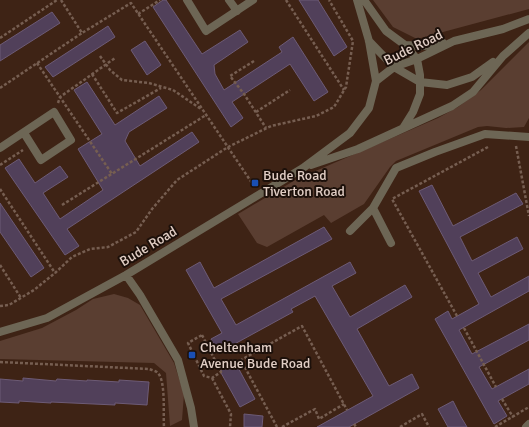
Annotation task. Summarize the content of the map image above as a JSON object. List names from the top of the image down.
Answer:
{
  "streets": {
    "street": ["Bude Road"]
  },
  "places": {
    "transit": ["Bude Road Tiverton Road", "Cheltenham Avenue Bude Road"]
  }
}
